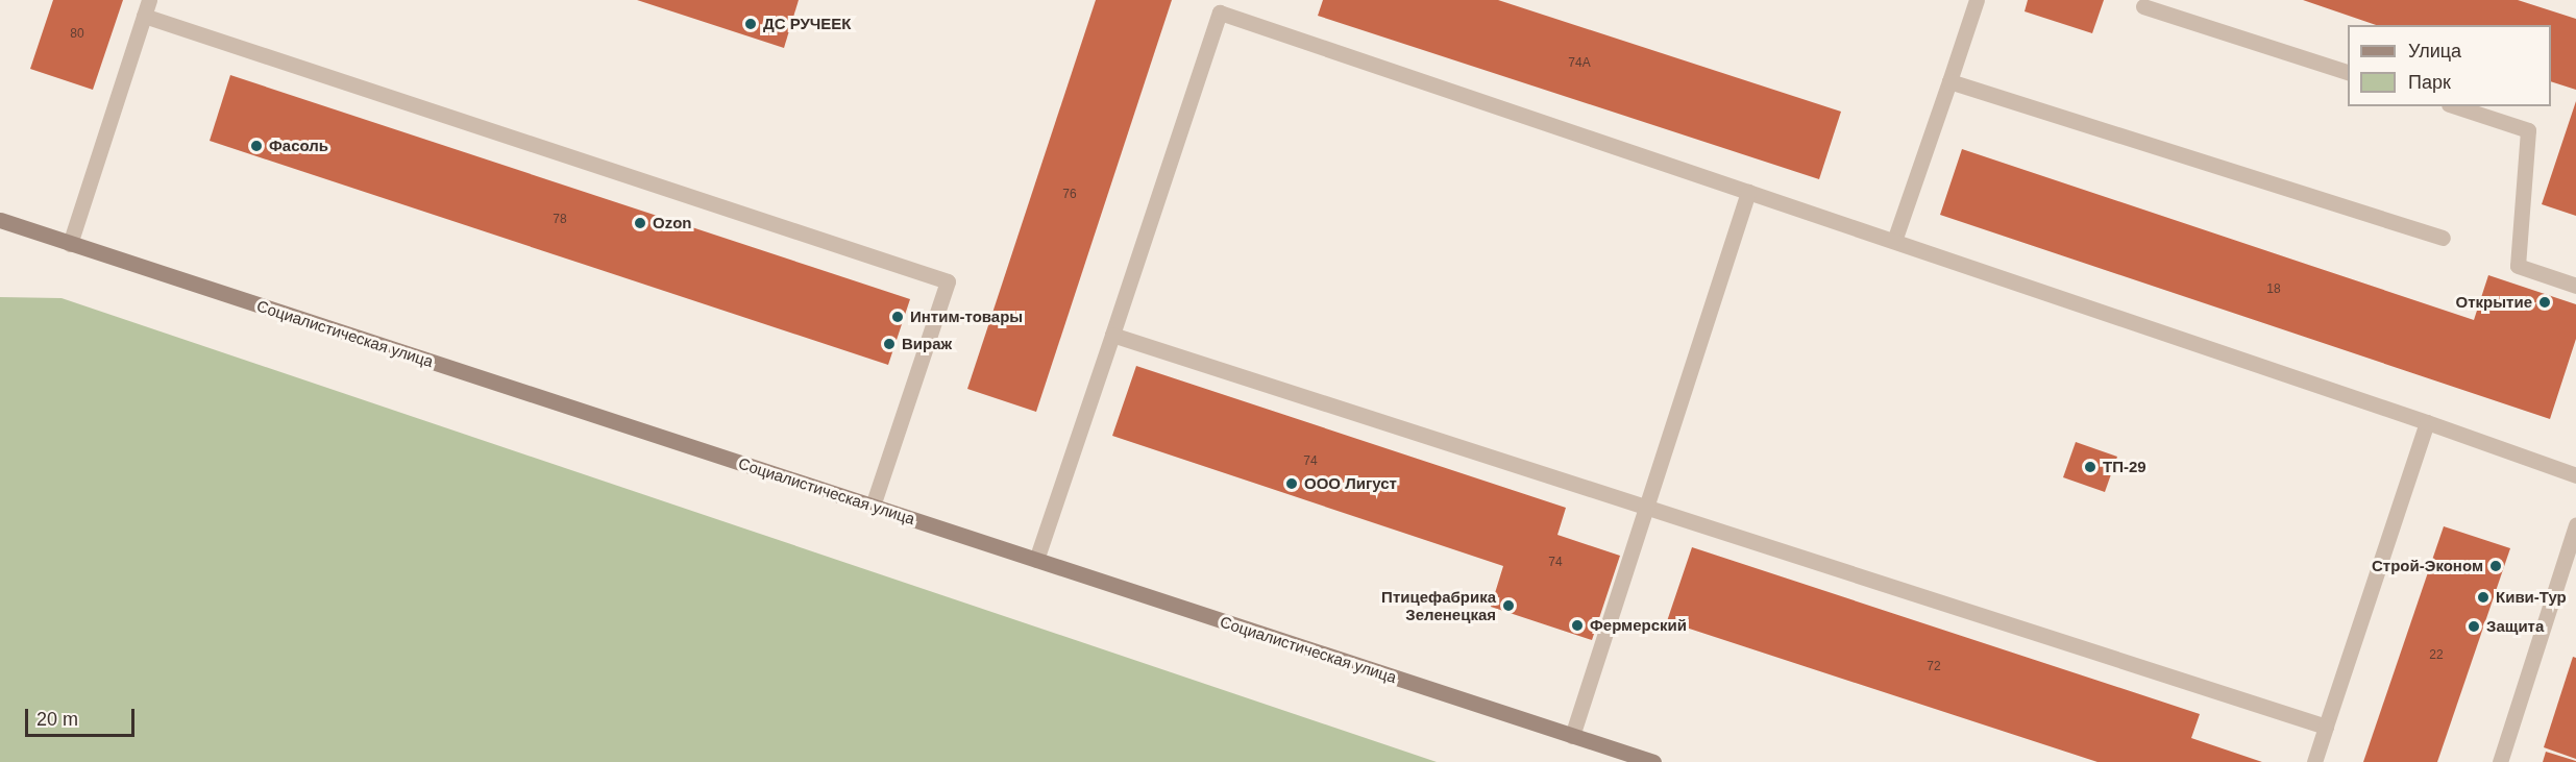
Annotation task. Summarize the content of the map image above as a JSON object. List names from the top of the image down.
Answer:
{
  "streets": {
    "main road": ["Социалистическая улица"]
  },
  "places": [
    "ДС РУЧЕЕК",
    "Фасоль",
    "Ozon",
    "Открытие",
    "Интим-товары",
    "Вираж",
    "ТП-29",
    "ООО Лигуст",
    "Строй-Эконом",
    "Киви-Тур",
    "Птицефабрика Зеленецкая",
    "Фермерский",
    "Защита"
  ],
  "house_numbers": [
    "80",
    "74А",
    "76",
    "78",
    "18",
    "74",
    "74",
    "22",
    "72"
  ],
  "legend": ["Улица", "Парк"],
  "scale_bar": "20 m"
}
